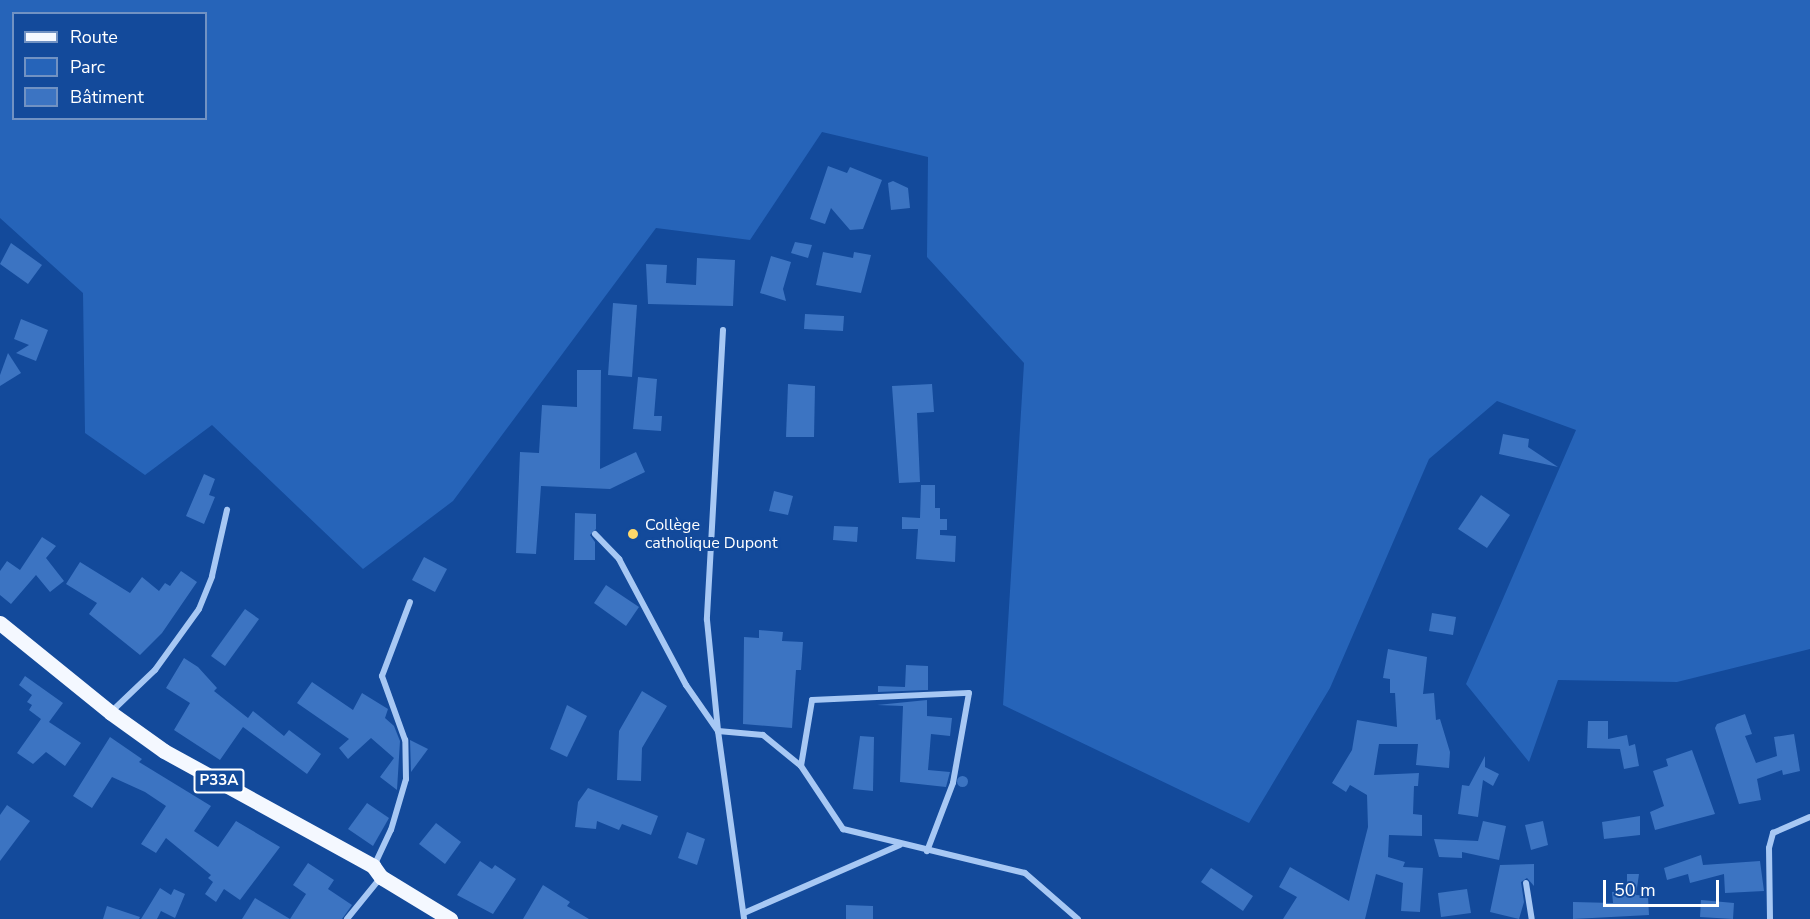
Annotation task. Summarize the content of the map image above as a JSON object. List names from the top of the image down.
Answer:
{
  "streets": {
    "main road": ["P33A"]
  },
  "places": ["Collège catholique Dupont"],
  "legend": ["Route", "Parc", "Bâtiment"],
  "scale_bar": "50 m"
}
